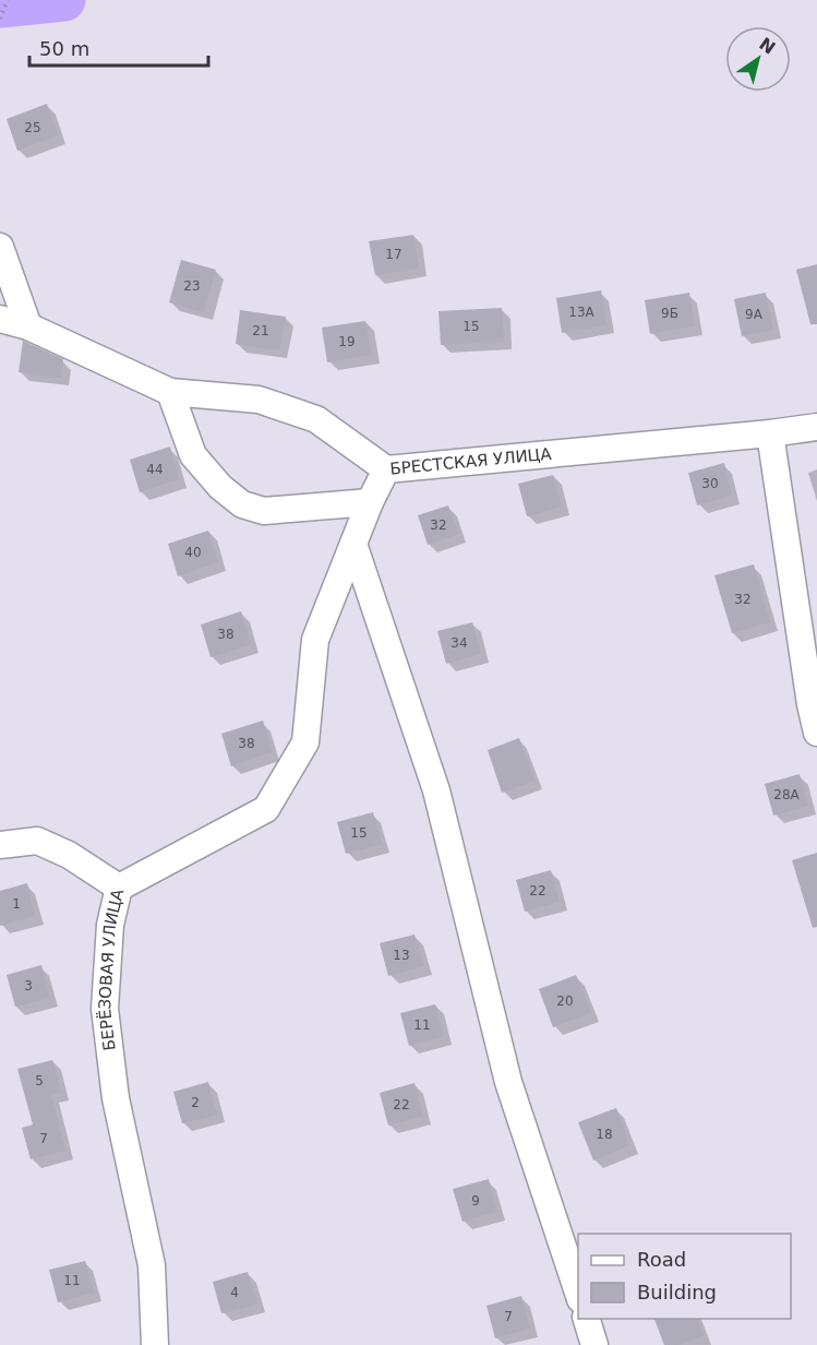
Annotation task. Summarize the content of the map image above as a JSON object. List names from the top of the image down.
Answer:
{
  "streets": {
    "lane": ["БРЕСТСКАЯ УЛИЦА", "БЕРЁЗОВАЯ УЛИЦА"]
  },
  "crossings": [
    ["БРЕСТСКАЯ УЛИЦА", "БЕРЁЗОВАЯ УЛИЦА"]
  ],
  "house_numbers": [
    "25",
    "17",
    "23",
    "13А",
    "9Б",
    "9А",
    "15",
    "21",
    "19",
    "44",
    "30",
    "32",
    "40",
    "32",
    "38",
    "34",
    "38",
    "28А",
    "15",
    "22",
    "1",
    "13",
    "3",
    "20",
    "11",
    "5",
    "2",
    "22",
    "18",
    "7",
    "9",
    "11",
    "4",
    "7"
  ],
  "legend": ["Road", "Building"],
  "scale_bar": "50 m",
  "north": "top right"
}
